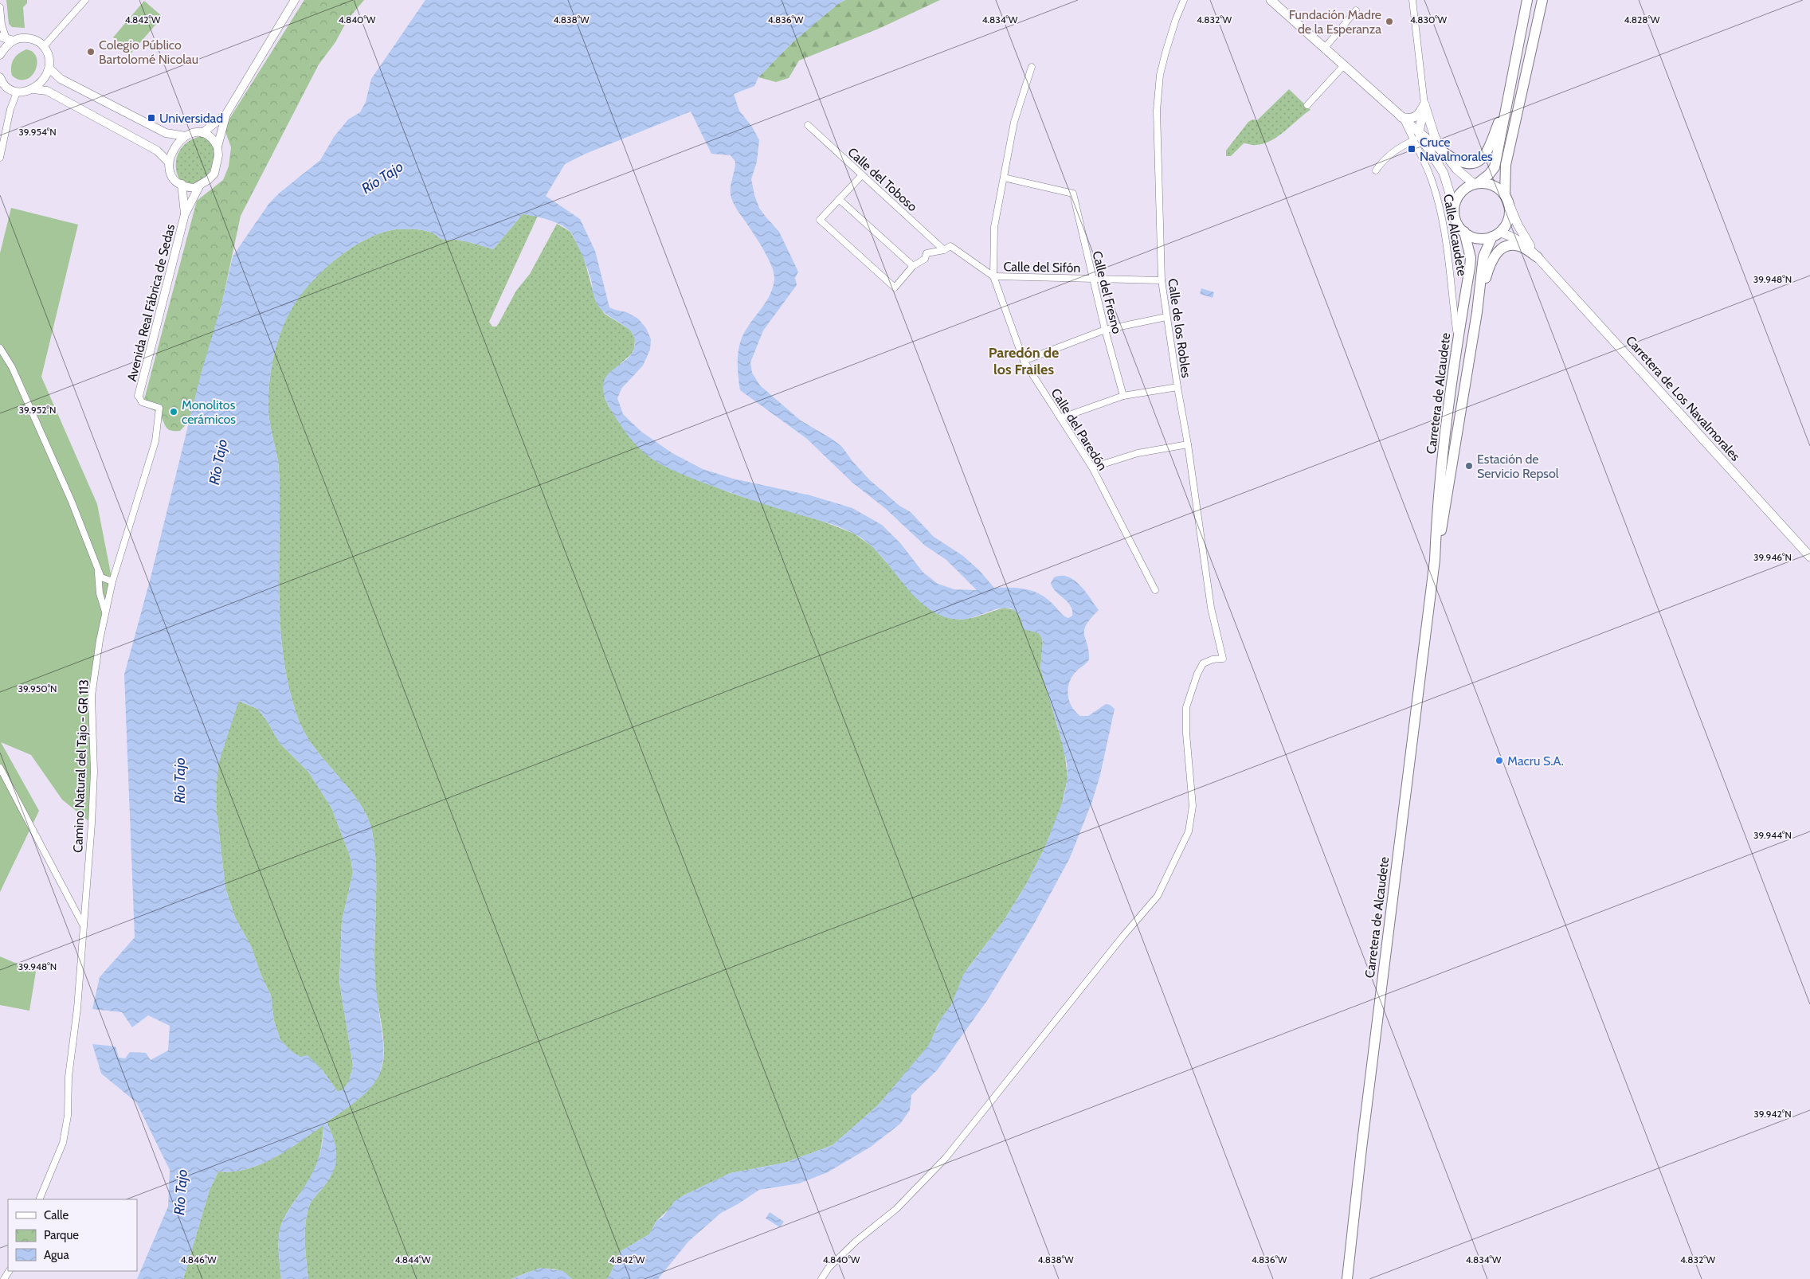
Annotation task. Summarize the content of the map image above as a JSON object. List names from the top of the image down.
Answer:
{
  "streets": {
    "main road": ["Calle Alcaudete", "Carretera de Alcaudete", "Carretera de Los Navalmorales"],
    "street": [
      "Calle del Toboso",
      "Calle del Sifón",
      "Calle del Fresno",
      "Avenida Real Fábrica de Sedas",
      "Calle de los Robles",
      "Calle del Paredón",
      "Camino Natural del Tajo - GR 113"
    ]
  },
  "crossings": [
    ["Calle Alcaudete", "Carretera de Alcaudete"],
    ["Calle Alcaudete", "Carretera de Los Navalmorales"],
    ["Calle del Sifón", "Calle del Fresno"],
    ["Calle del Sifón", "Calle de los Robles"],
    ["Calle del Sifón", "Calle del Paredón"],
    ["Calle del Fresno", "Calle del Paredón"],
    ["Avenida Real Fábrica de Sedas", "Camino Natural del Tajo - GR 113"],
    ["Carretera de Alcaudete", "Carretera de Los Navalmorales"]
  ],
  "districts": ["Paredón de los Frailes"],
  "water": ["Río Tajo"],
  "places": {
    "other": [
      "Fundación Madre de la Esperanza",
      "Colegio Público Bartolomé Nicolau",
      "Monolitos cerámicos",
      "Estación de Servicio Repsol",
      "Macru S.A."
    ],
    "transit": ["Universidad", "Cruce Navalmorales"]
  },
  "legend": ["Calle", "Parque", "Agua"],
  "coordinates": [
    "4.842°W",
    "4.840°W",
    "4.838°W",
    "4.836°W",
    "4.834°W",
    "4.832°W",
    "4.830°W",
    "4.828°W",
    "39.954°N",
    "39.948°N",
    "39.952°N",
    "39.946°N",
    "39.950°N",
    "39.944°N",
    "39.942°N",
    "4.846°W",
    "4.844°W"
  ]
}
